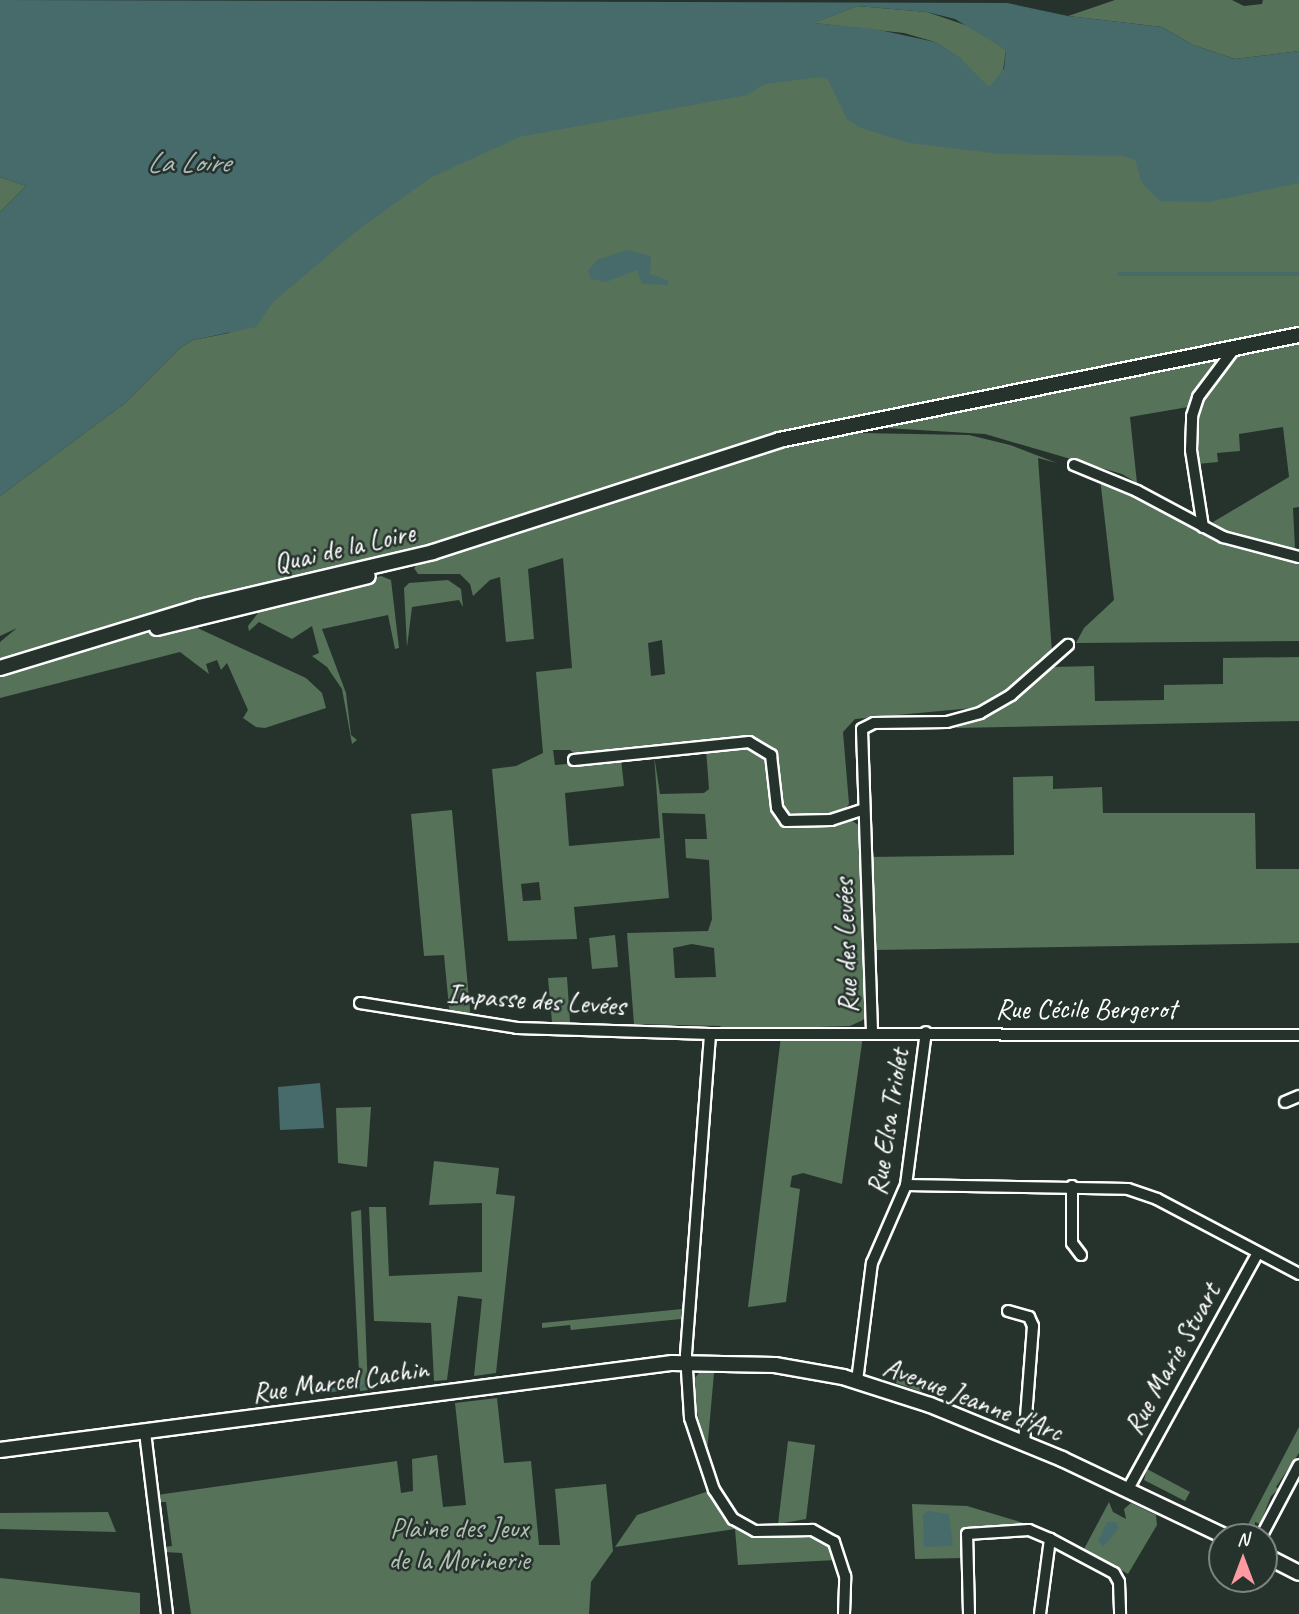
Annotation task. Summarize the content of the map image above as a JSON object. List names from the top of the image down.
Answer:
{
  "streets": {
    "main road": ["Quai de la Loire", "Rue Marcel Cachin", "Avenue Jeanne d'Arc"],
    "street": [
      "Rue des Levées",
      "Impasse des Levées",
      "Rue Cécile Bergerot",
      "Rue Elsa Triolet",
      "Rue Marie Stuart"
    ]
  },
  "crossings": [
    ["Rue des Levées", "Impasse des Levées"],
    ["Rue des Levées", "Rue Cécile Bergerot"],
    ["Rue Cécile Bergerot", "Rue Elsa Triolet"],
    ["Rue Elsa Triolet", "Avenue Jeanne d'Arc"],
    ["Rue Marie Stuart", "Avenue Jeanne d'Arc"],
    ["Rue Marcel Cachin", "Avenue Jeanne d'Arc"]
  ],
  "water": ["La Loire"],
  "parks": ["Plaine des Jeux de la Morinerie"],
  "north": "top"
}
